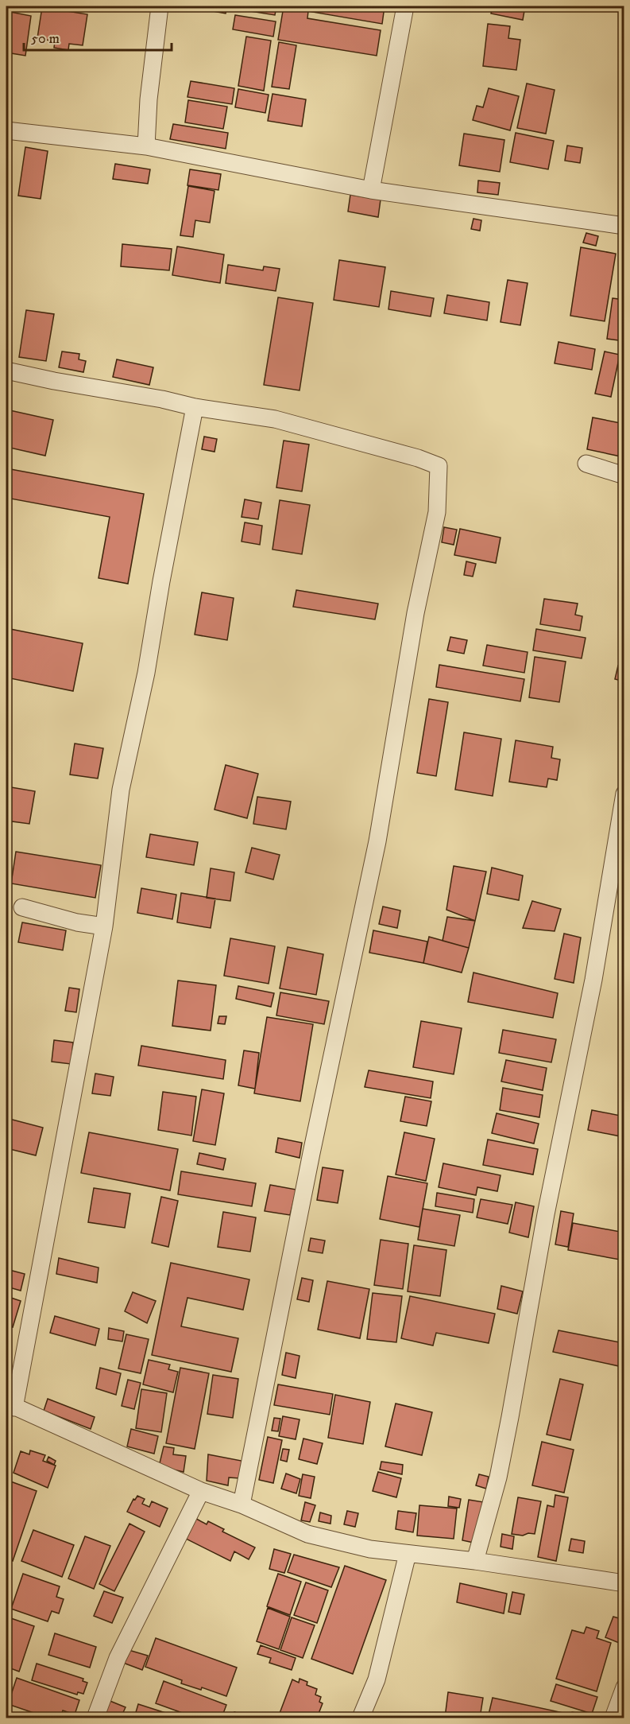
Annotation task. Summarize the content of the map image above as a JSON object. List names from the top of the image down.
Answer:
{
  "scale_bar": "50 m"
}
